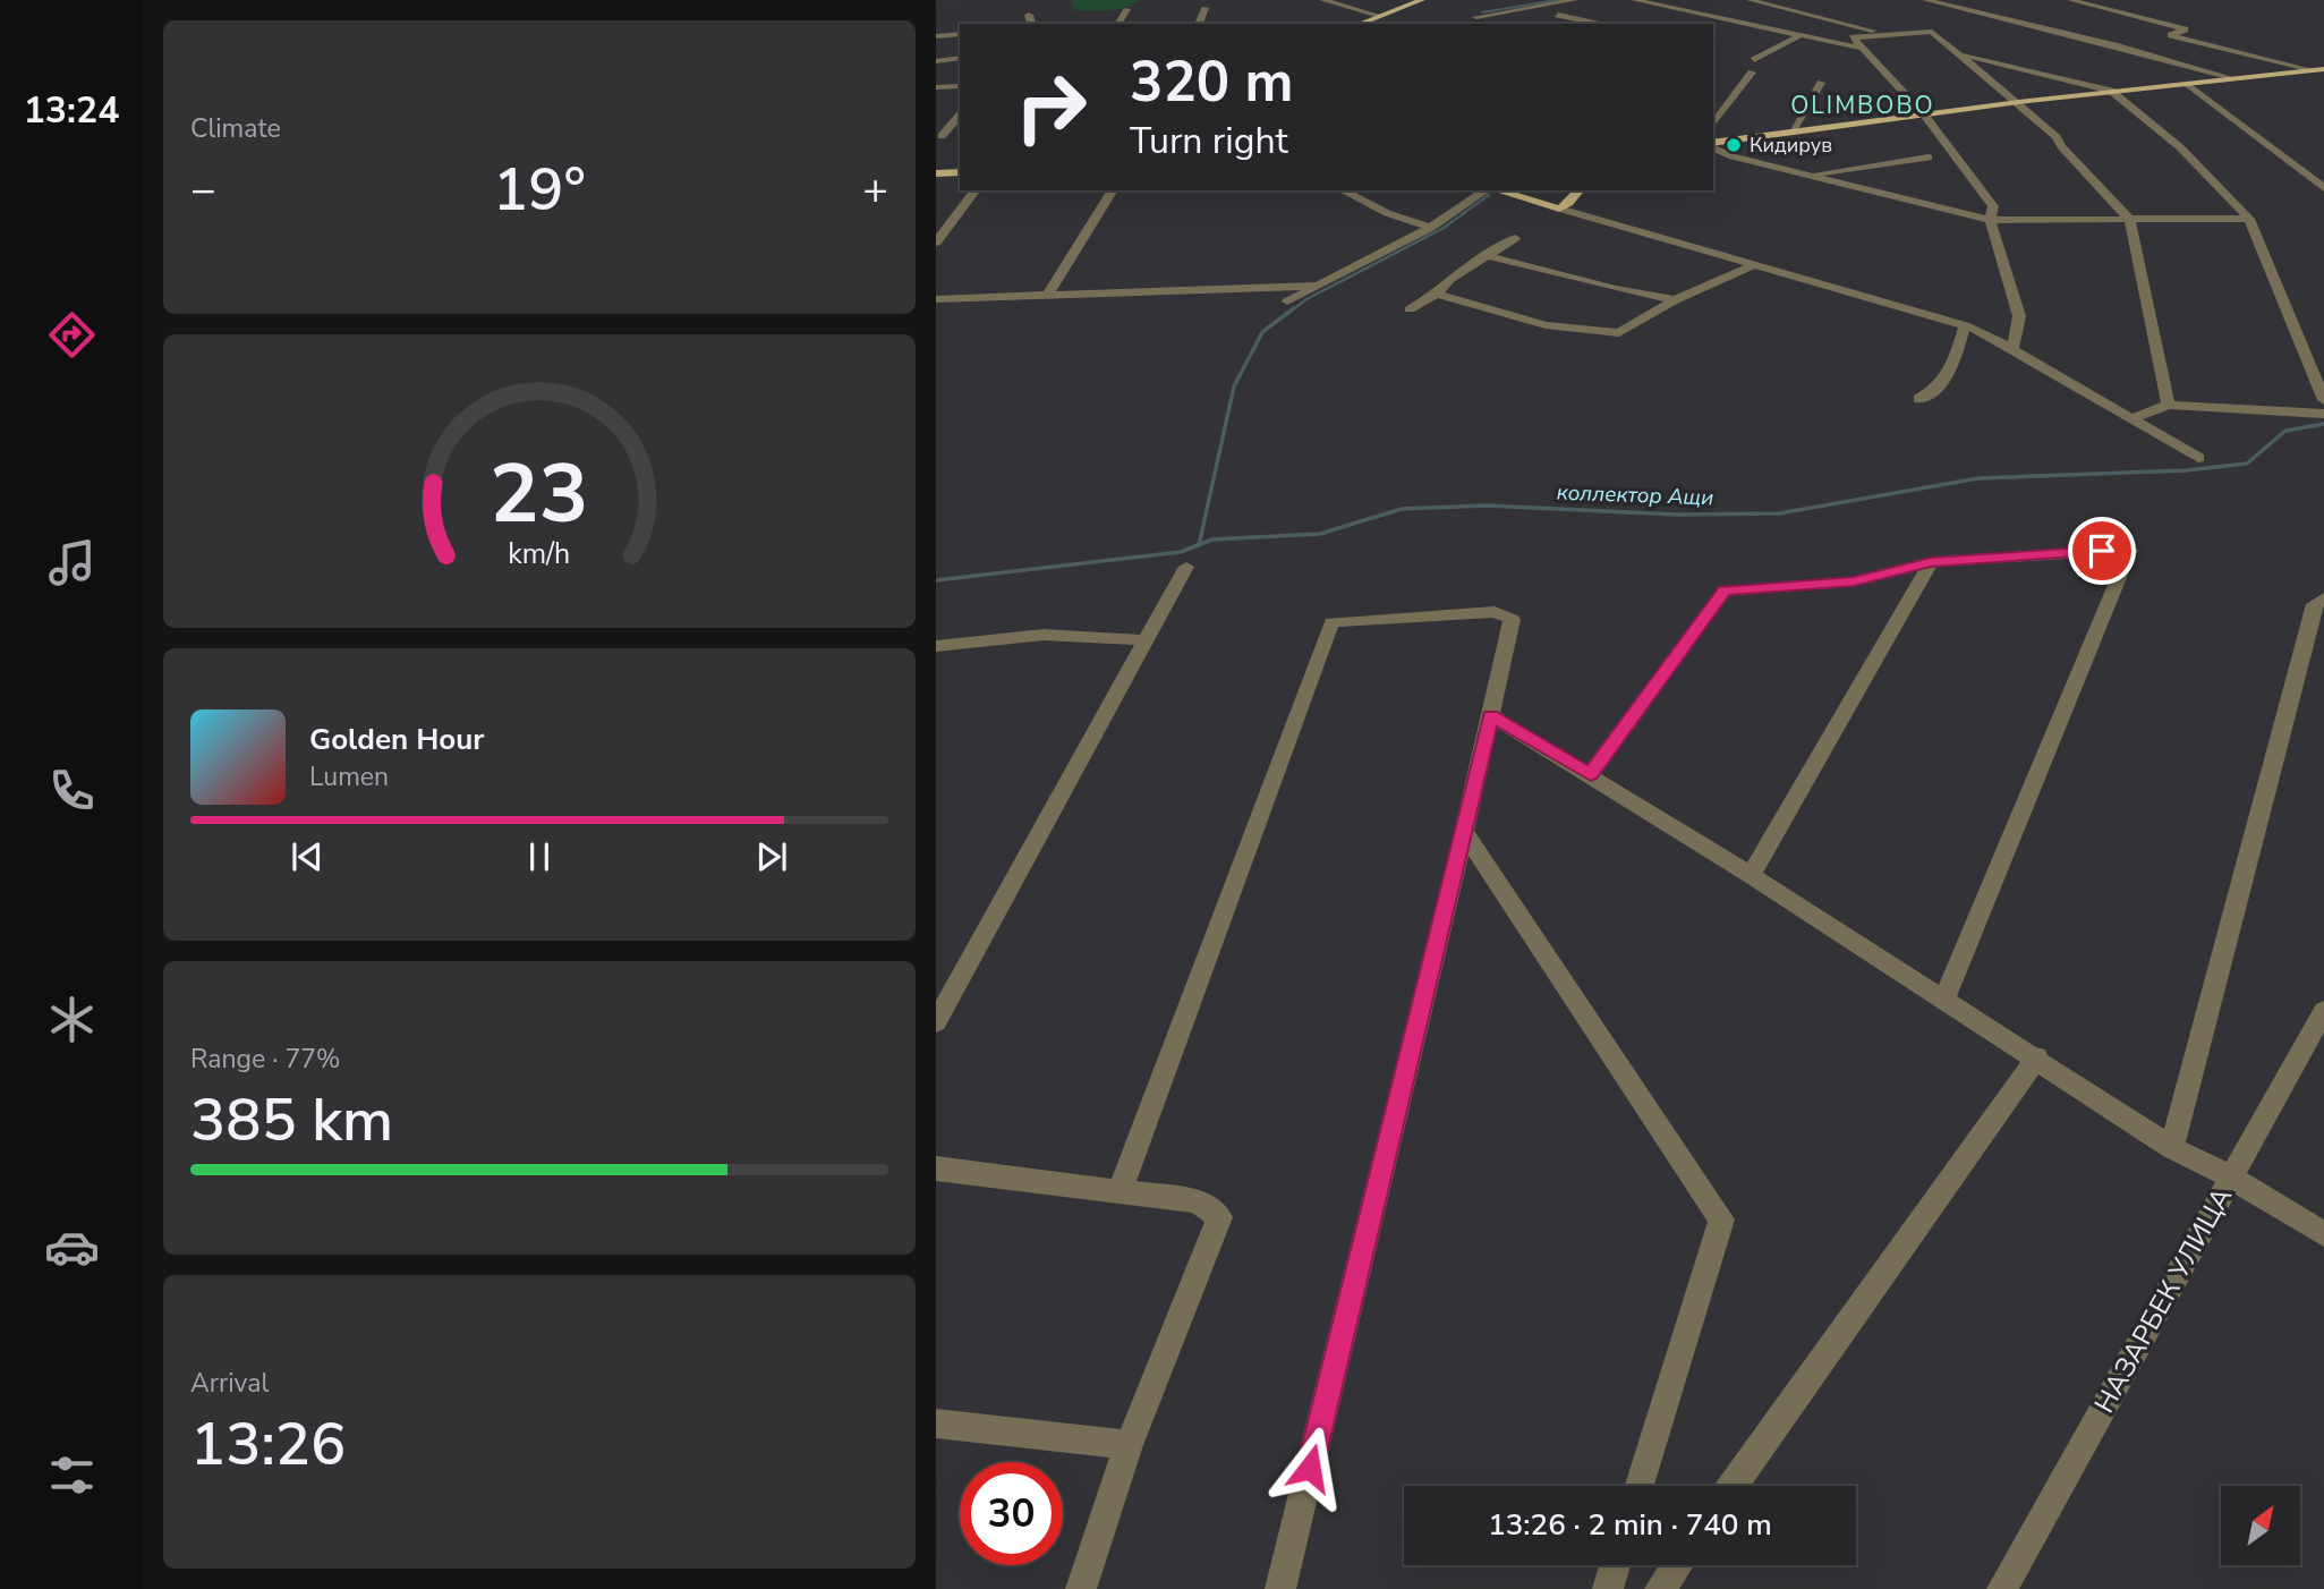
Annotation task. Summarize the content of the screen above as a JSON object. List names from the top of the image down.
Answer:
{
  "streets": {
    "street": ["НАЗАРБЕК УЛИЦА"]
  },
  "districts": ["OLIMBOBO"],
  "water": ["коллектор Ащи"],
  "places": ["Кидирув"],
  "north": "top right",
  "page": {
    "tabs": "13:24",
    "tile": [
      "Climate",
      ["Range · 77%", "385 km"],
      ["Arrival", "13:26"]
    ],
    "turn": ["320 m", "Turn right"],
    "heat": ["−", "19°", "+"],
    "song": ["Golden Hour", "Lumen"],
    "limit": "30",
    "trip": "13:26 · 2 min · 740 m",
    "gauge": ["23", "km/h"]
  }
}
